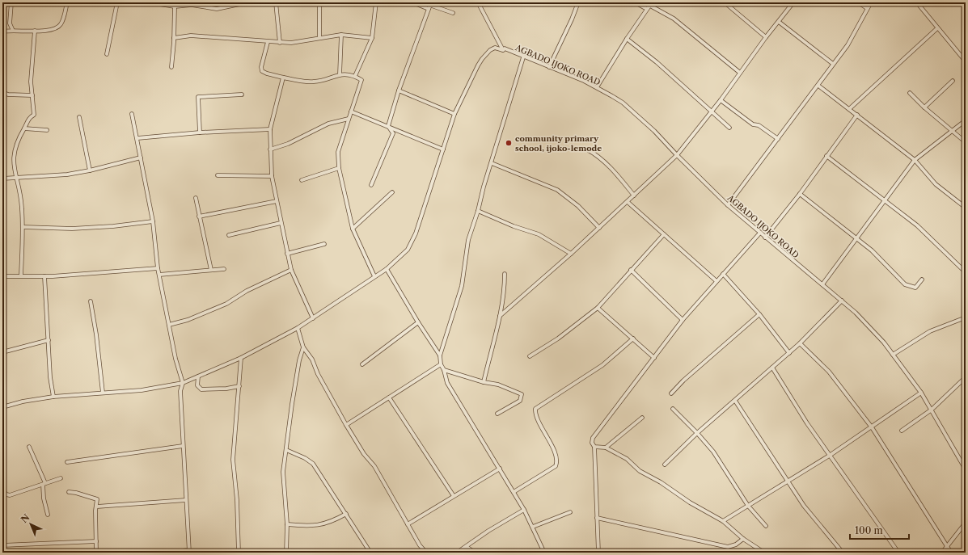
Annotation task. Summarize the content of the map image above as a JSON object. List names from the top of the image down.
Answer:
{
  "streets": {
    "street": ["AGBADO IJOKO ROAD"]
  },
  "places": ["community primary school, ijoko-lemode"],
  "scale_bar": "100 m",
  "north": "top left"
}
